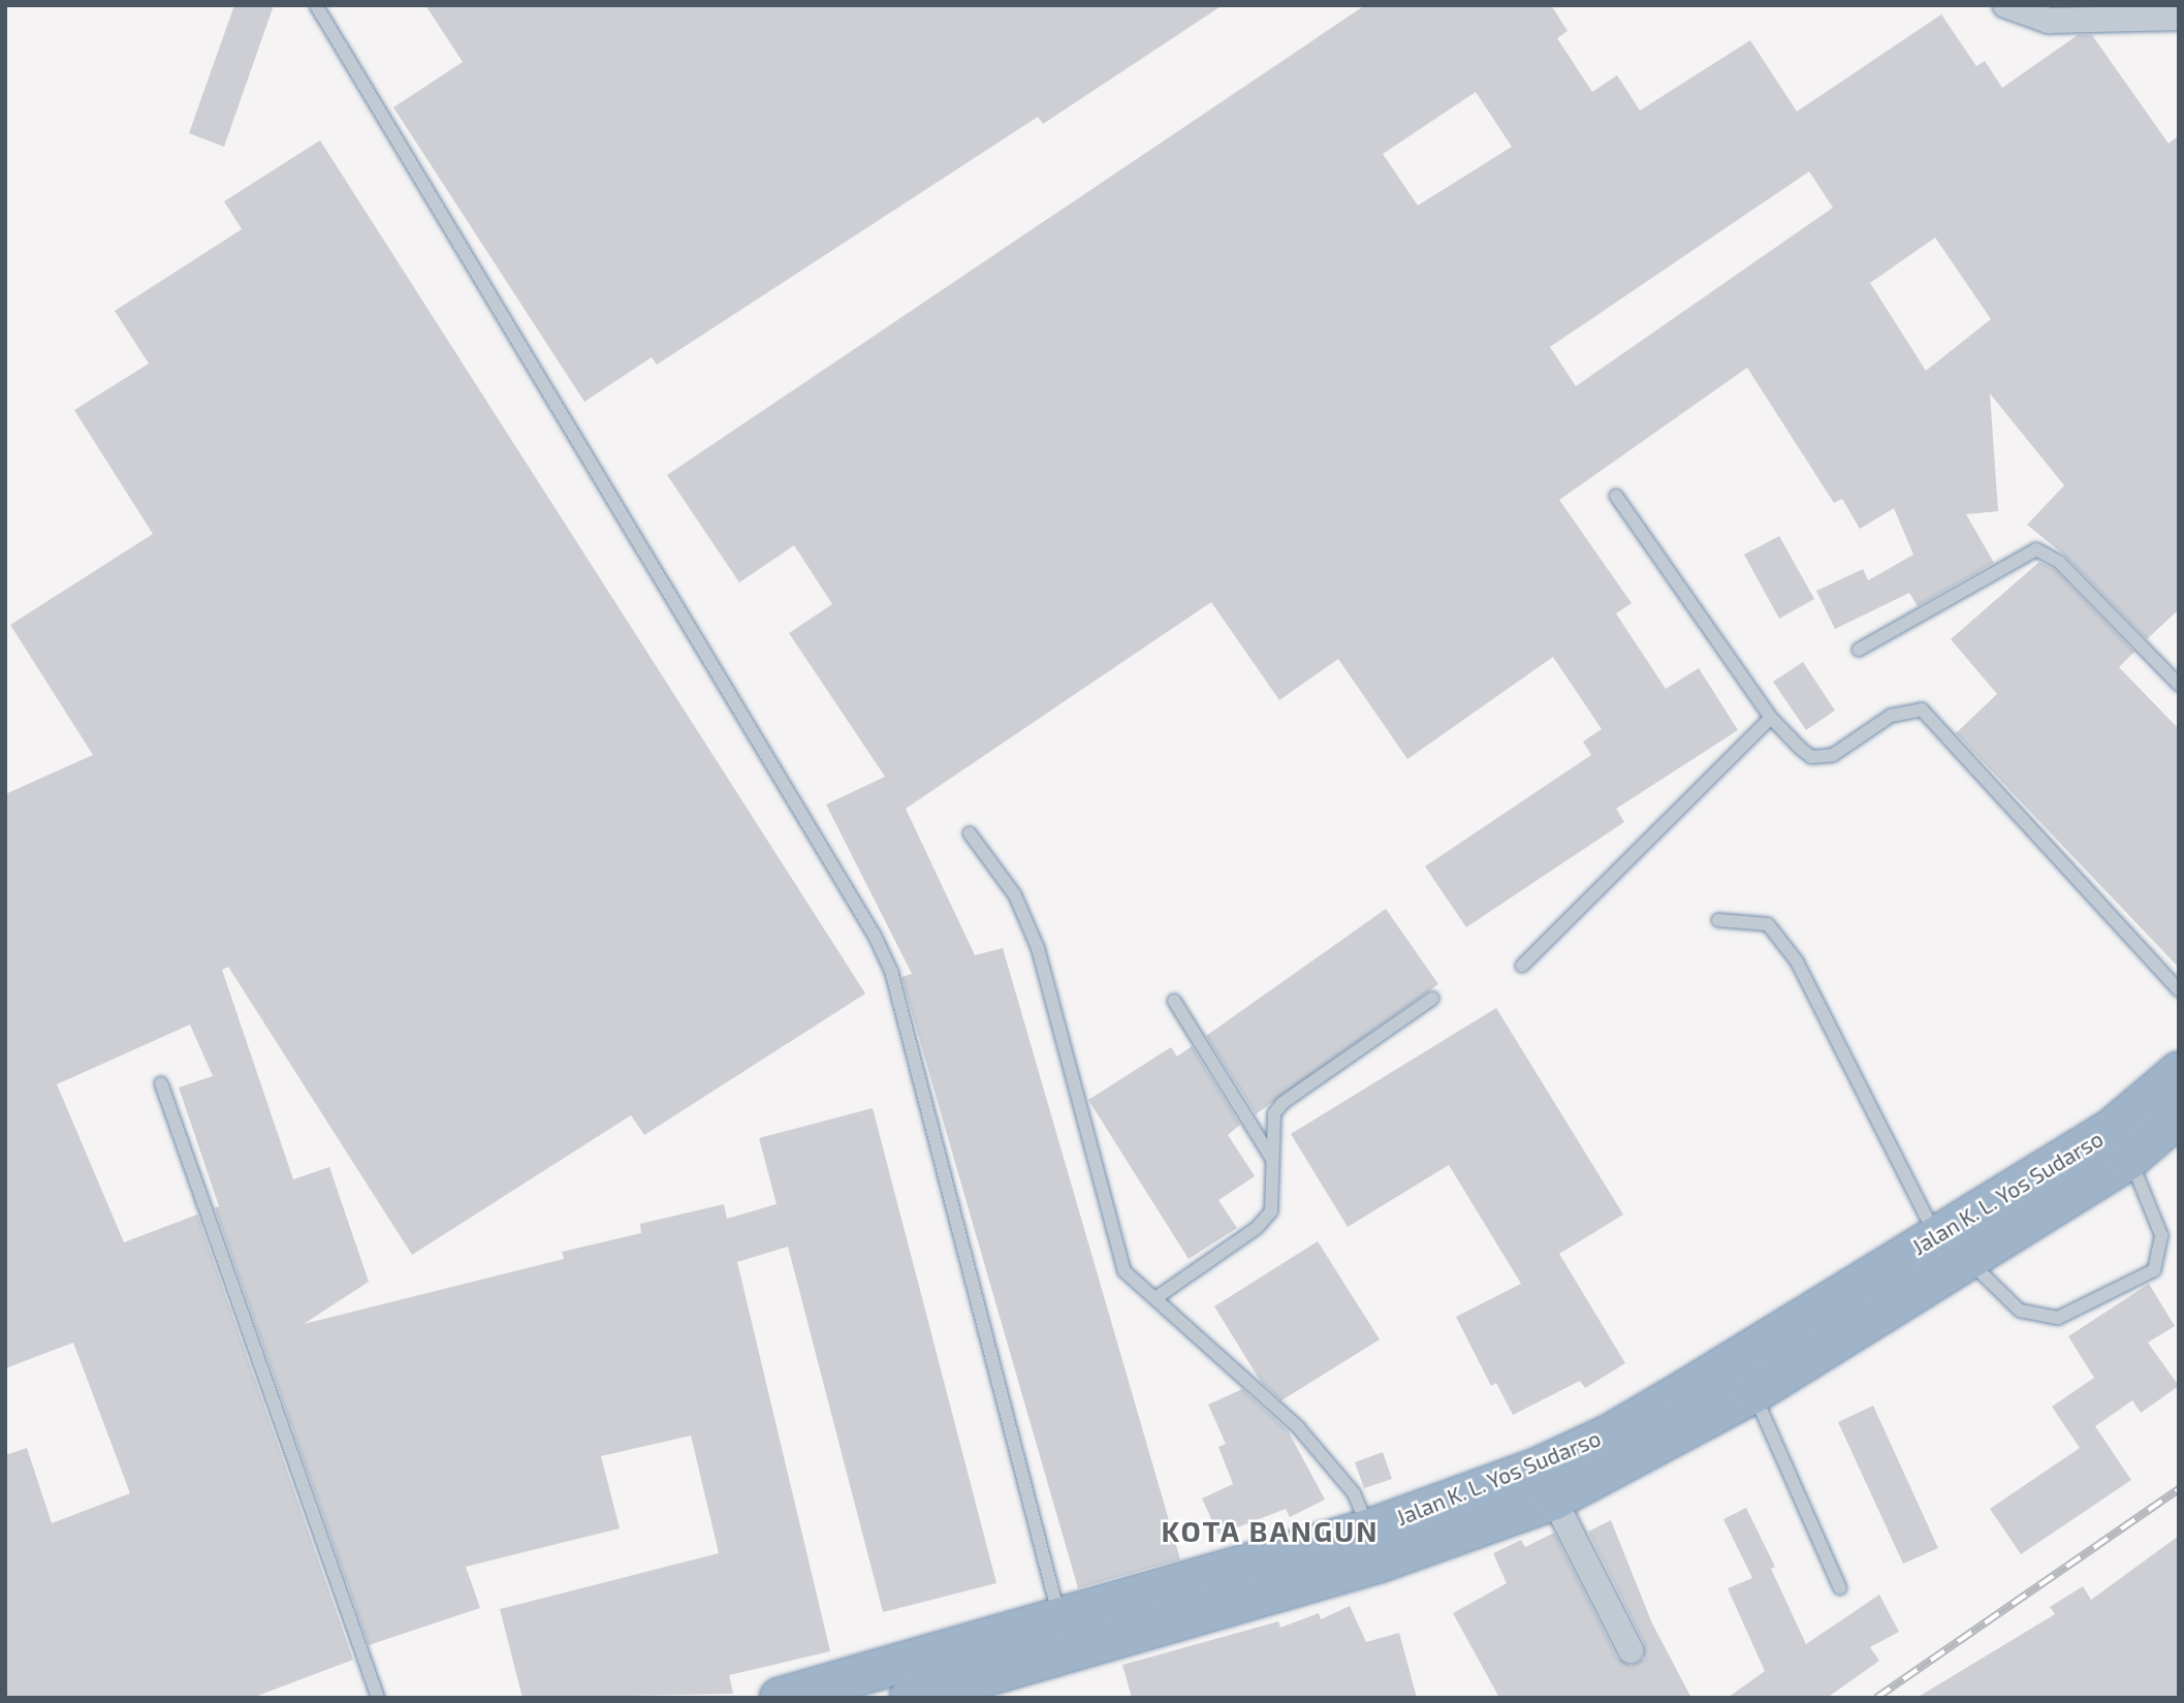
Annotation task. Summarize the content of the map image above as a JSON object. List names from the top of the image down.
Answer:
{
  "streets": {
    "highway": ["Jalan K. L. Yos Sudarso"]
  },
  "districts": ["KOTA BANGUN"]
}
